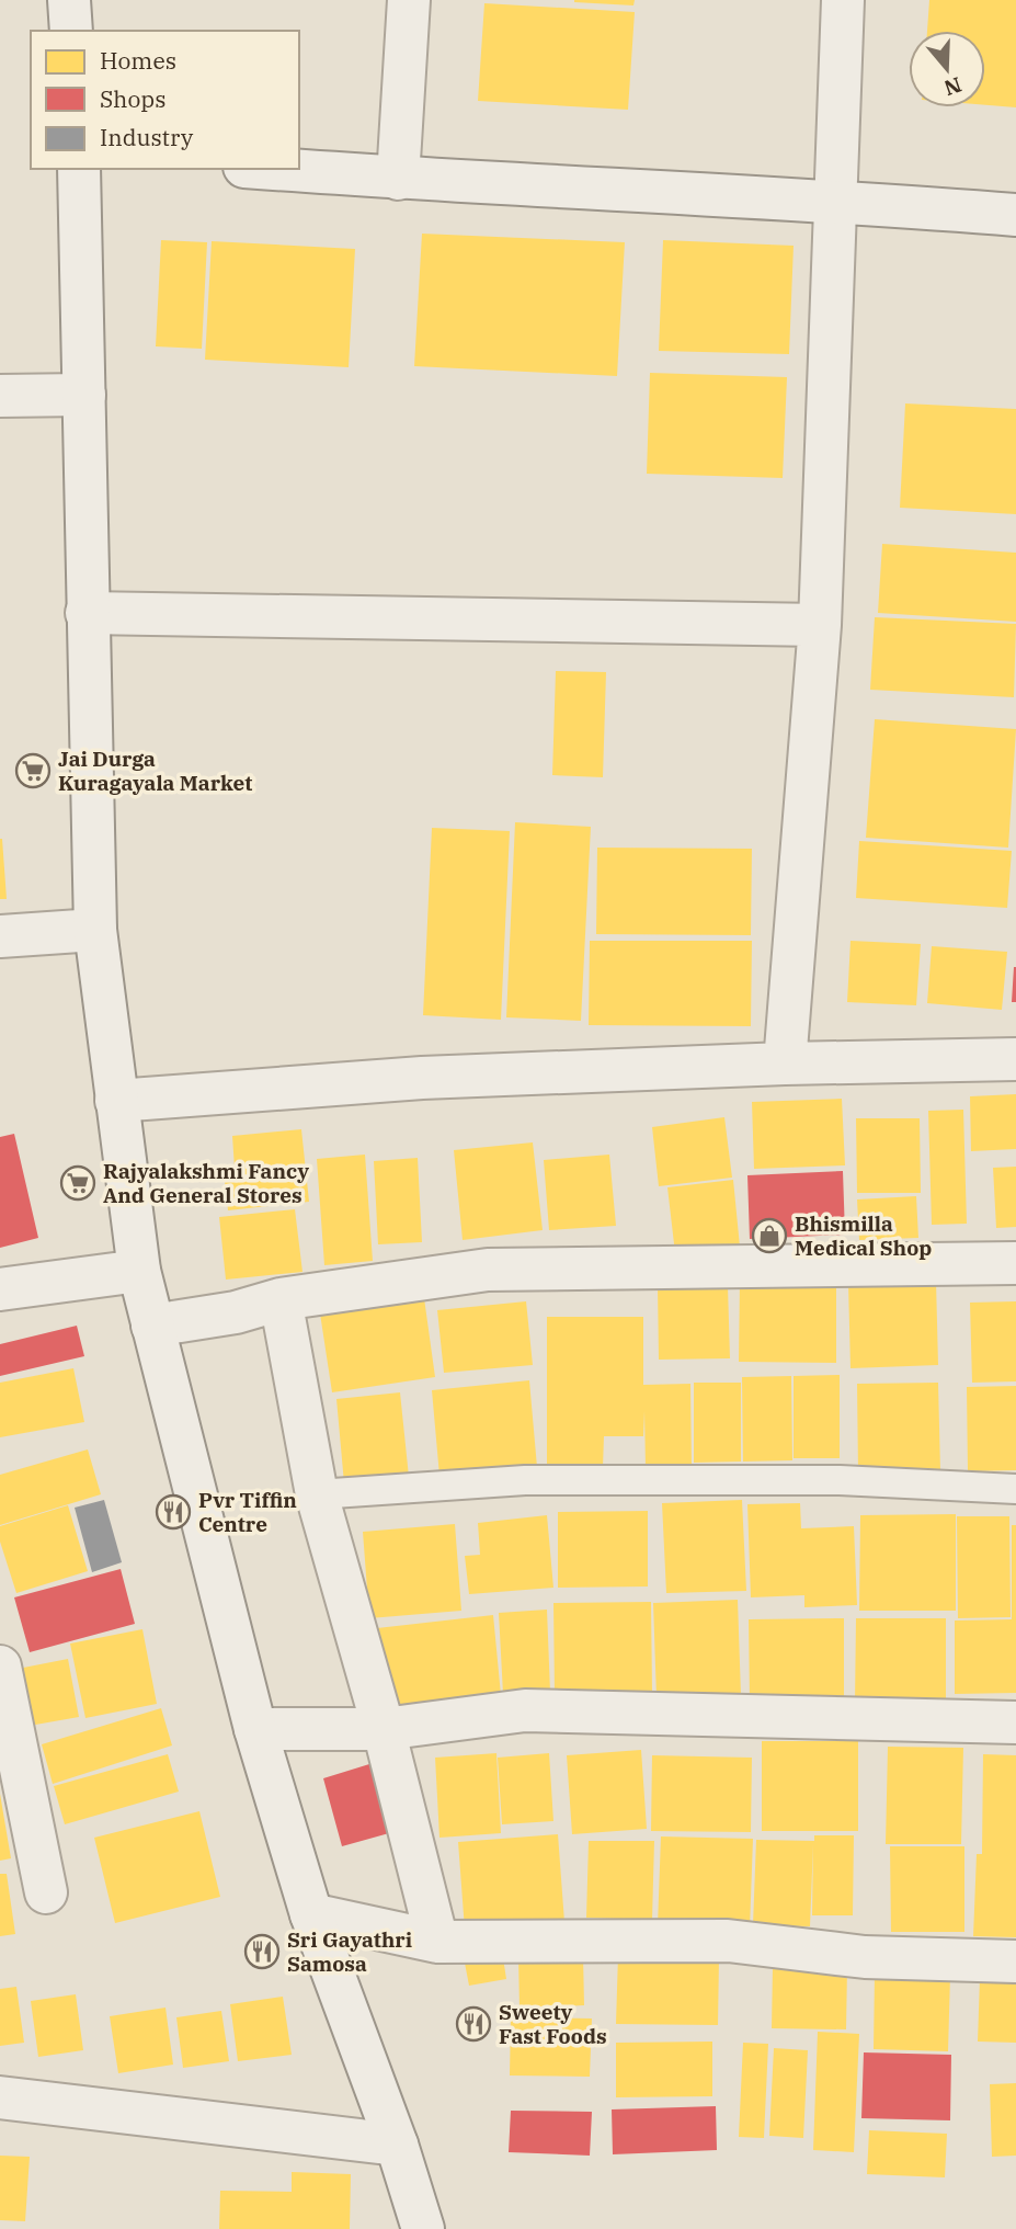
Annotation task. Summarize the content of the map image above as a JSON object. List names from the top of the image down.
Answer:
{
  "places": {
    "supermarket": ["Jai Durga Kuragayala Market", "Rajyalakshmi Fancy And General Stores"],
    "shop": ["Bhismilla Medical Shop"],
    "restaurant": ["Pvr Tiffin Centre", "Sri Gayathri Samosa", "Sweety Fast Foods"]
  },
  "legend": ["Homes", "Shops", "Industry"],
  "north": "bottom"
}
